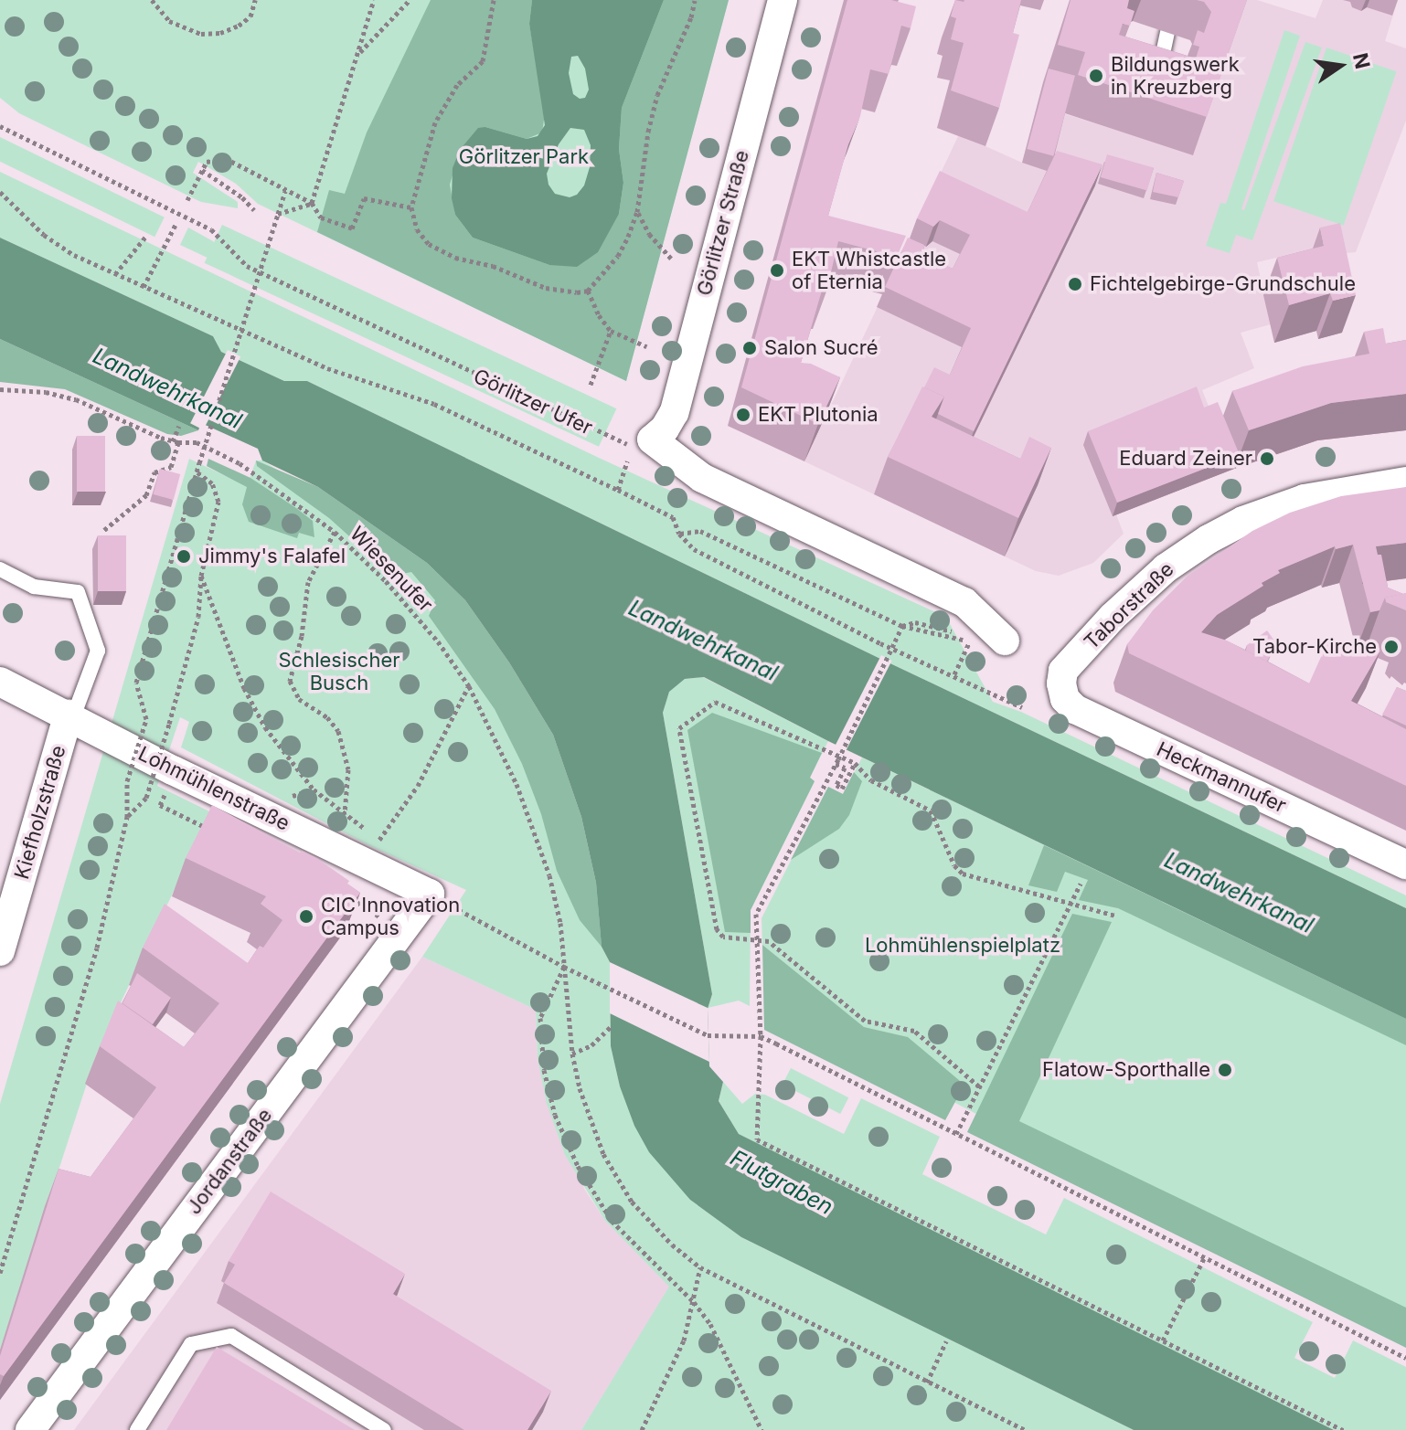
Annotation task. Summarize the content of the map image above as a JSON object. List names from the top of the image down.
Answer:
{
  "streets": {
    "street": [
      "Görlitzer Straße",
      "Taborstraße",
      "Heckmannufer",
      "Lohmühlenstraße",
      "Kiefholzstraße",
      "Jordanstraße"
    ],
    "path": ["Görlitzer Ufer", "Wiesenufer"]
  },
  "crossings": [
    ["Görlitzer Straße", "Görlitzer Ufer"],
    ["Taborstraße", "Heckmannufer"],
    ["Lohmühlenstraße", "Kiefholzstraße"],
    ["Lohmühlenstraße", "Jordanstraße"]
  ],
  "water": ["Landwehrkanal", "Flutgraben"],
  "parks": ["Görlitzer Park", "Schlesischer Busch", "Lohmühlenspielplatz"],
  "places": [
    "Bildungswerk in Kreuzberg",
    "EKT Whistcastle of Eternia",
    "Fichtelgebirge-Grundschule",
    "Salon Sucré",
    "EKT Plutonia",
    "Eduard Zeiner",
    "Jimmy's Falafel",
    "Tabor-Kirche",
    "CIC Innovation Campus",
    "Flatow-Sporthalle"
  ],
  "north": "right"
}
